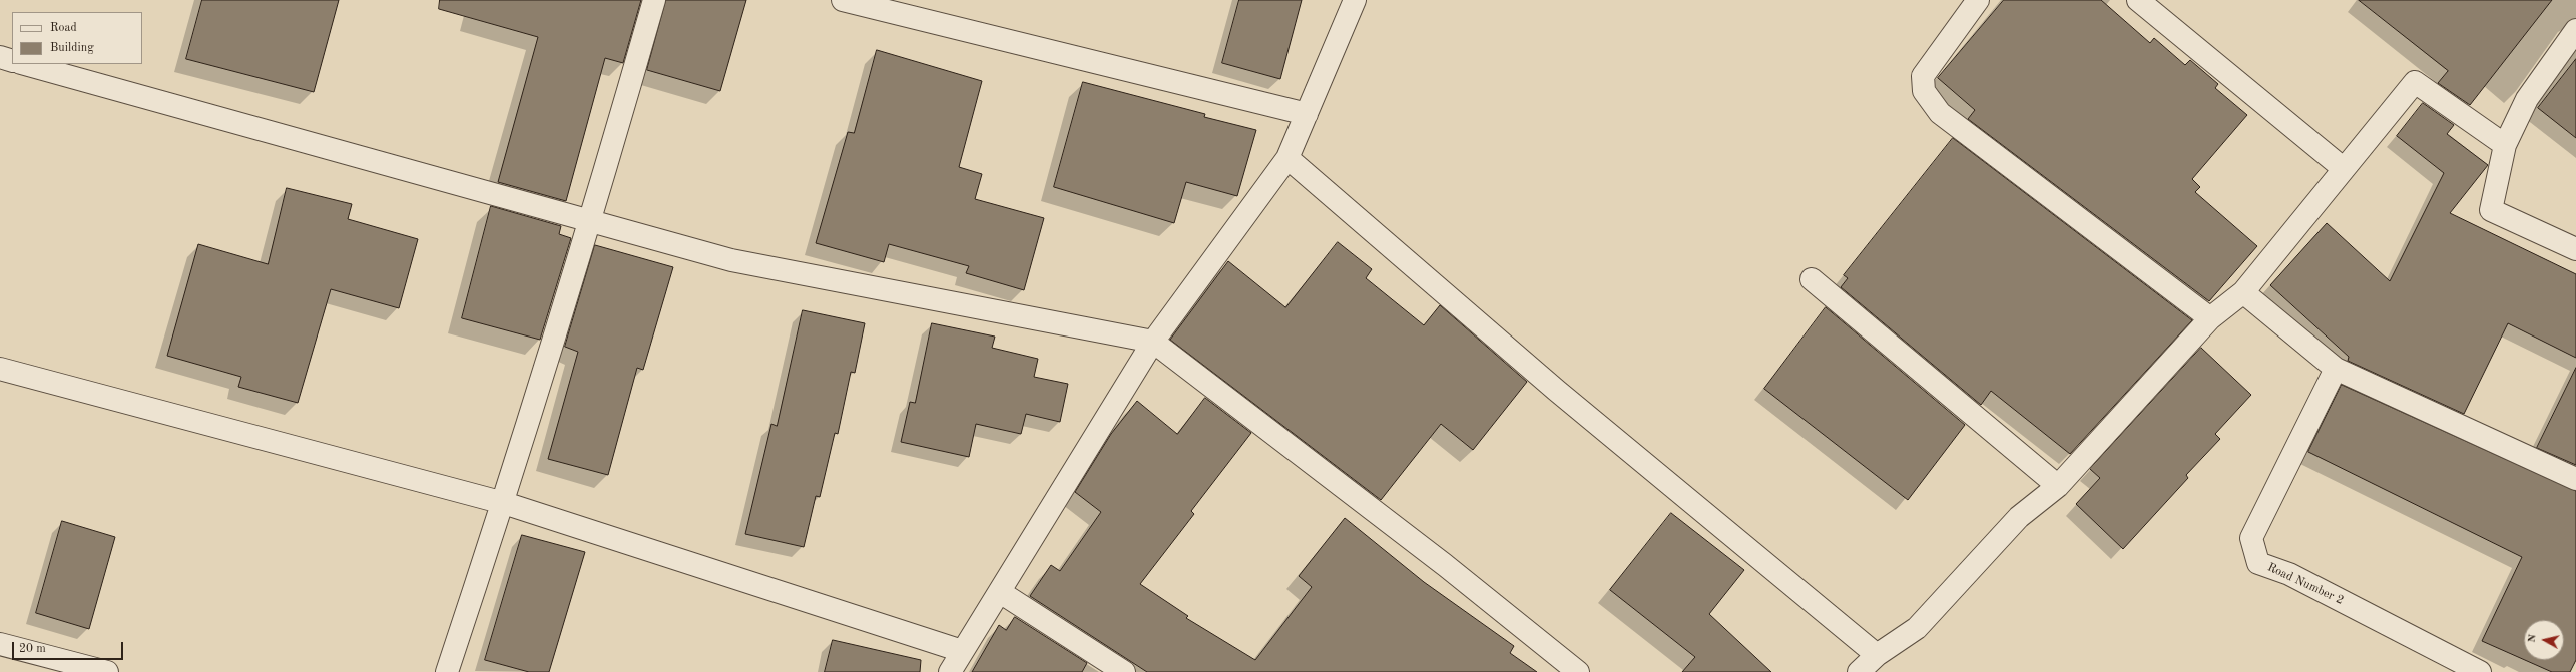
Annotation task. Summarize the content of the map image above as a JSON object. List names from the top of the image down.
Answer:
{
  "streets": {
    "street": ["Road Number 2"]
  },
  "legend": ["Road", "Building"],
  "scale_bar": "20 m",
  "north": "left"
}
